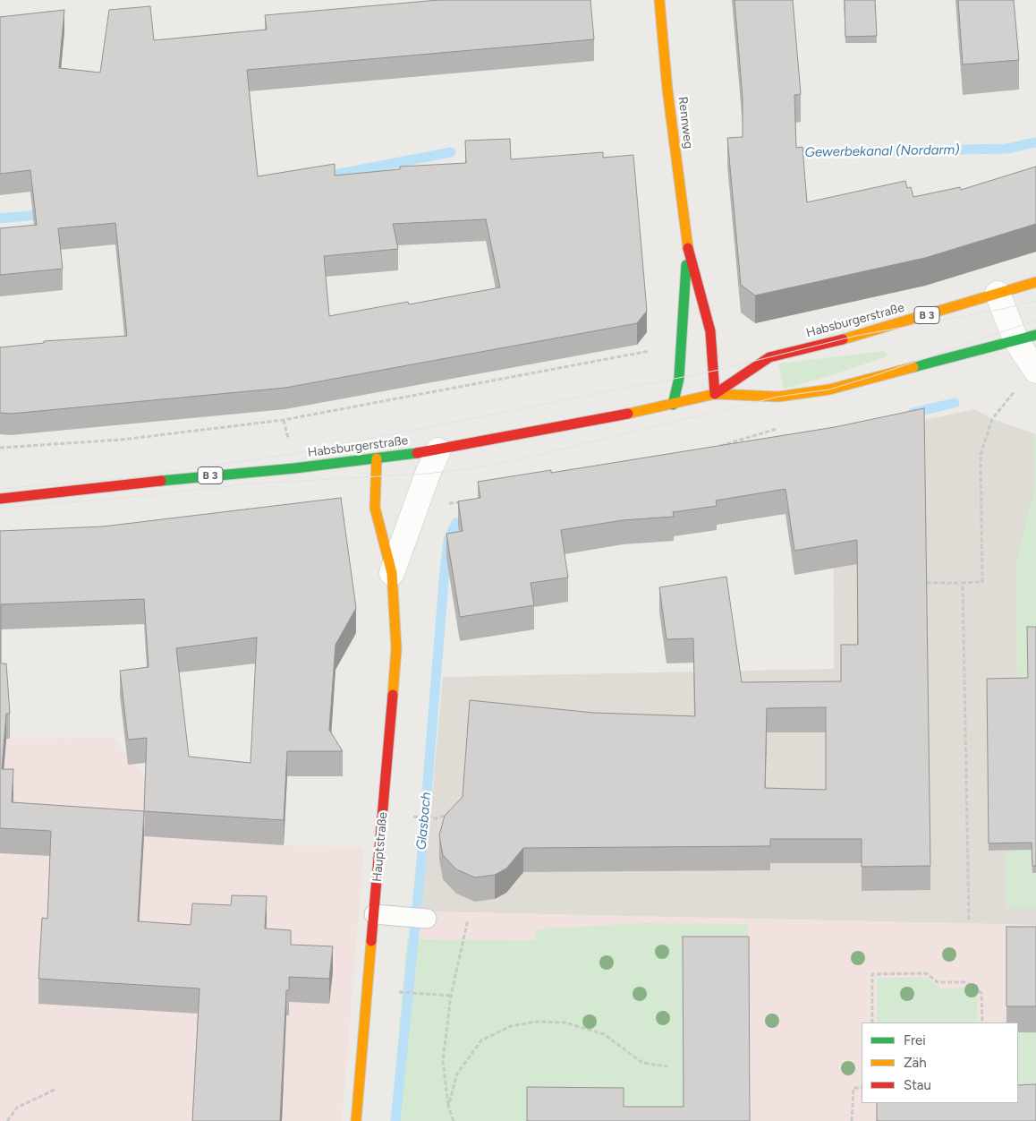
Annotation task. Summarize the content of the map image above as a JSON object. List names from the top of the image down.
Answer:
{
  "streets": {
    "main road": [
      "Rennweg",
      "B 3",
      "Habsburgerstraße",
      "Hauptstraße"
    ]
  },
  "crossings": [
    ["Rennweg", "Habsburgerstraße"],
    ["Habsburgerstraße", "Hauptstraße"]
  ],
  "water": ["Gewerbekanal (Nordarm)", "Glasbach"],
  "legend": ["Frei", "Zäh", "Stau"]
}
